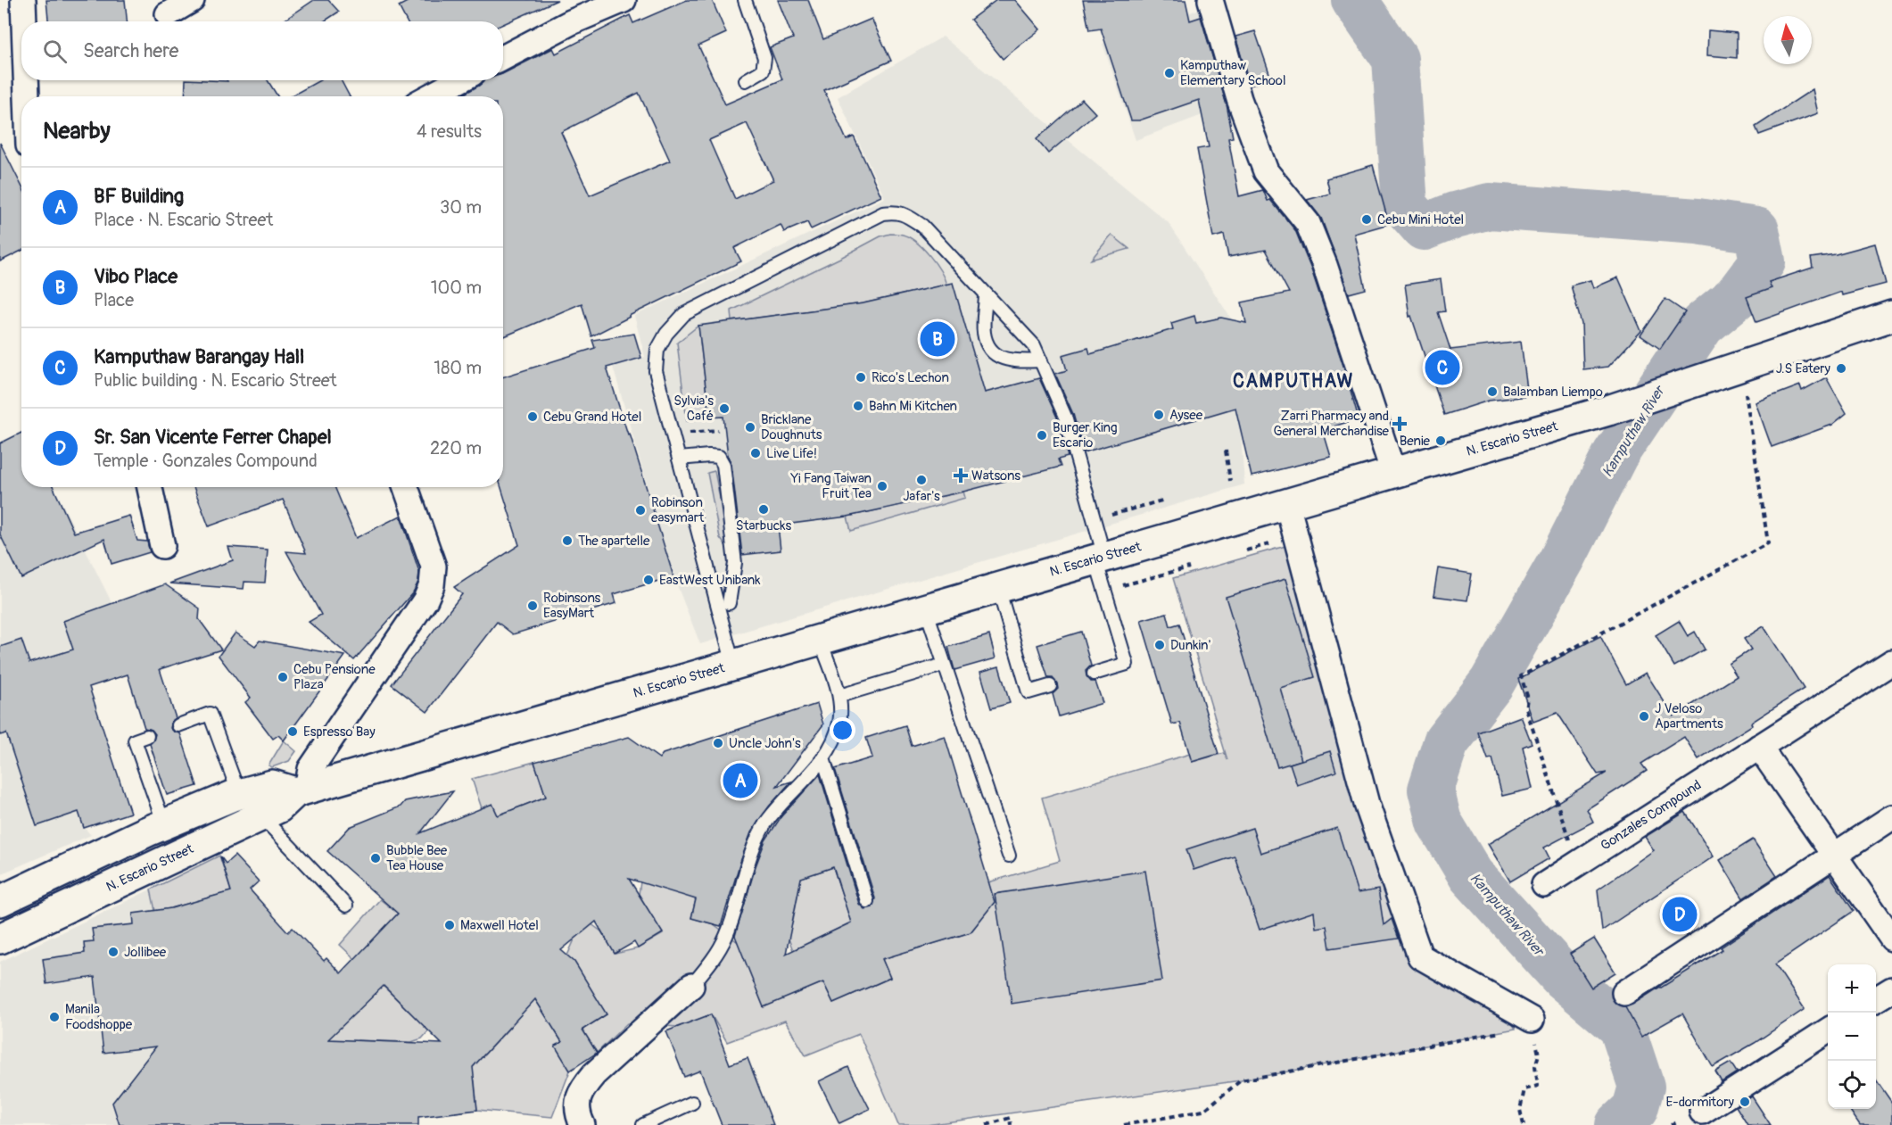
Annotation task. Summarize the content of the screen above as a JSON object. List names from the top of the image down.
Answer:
{
  "streets": {
    "main road": ["N. Escario Street"],
    "street": ["Gonzales Compound"]
  },
  "districts": ["CAMPUTHAW"],
  "water": ["Kamputhaw River"],
  "places": {
    "other": [
      "Kamputhaw Elementary School",
      "Cebu Mini Hotel",
      "J.S Eatery",
      "Rico's Lechon",
      "Balamban Liempo",
      "Bahn Mi Kitchen",
      "Sylvia's Café",
      "Aysee",
      "Cebu Grand Hotel",
      "Bricklane Doughnuts",
      "Burger King Escario",
      "Benie",
      "Live Life!",
      "Jafar's",
      "Yi Fang Taiwan Fruit Tea",
      "Starbucks",
      "Robinson easymart",
      "The apartelle",
      "EastWest Unibank",
      "Robinsons EasyMart",
      "Dunkin'",
      "Cebu Pensione Plaza",
      "J Veloso Apartments",
      "Espresso Bay",
      "Uncle John's",
      "Bubble Bee Tea House",
      "Maxwell Hotel",
      "Jollibee",
      "Manila Foodshoppe",
      "E-dormitory"
    ],
    "health": ["Zarri Pharmacy and General Merchandise", "Watsons"]
  },
  "north": "top",
  "page": {
    "search": "Search here",
    "heading": ["Nearby", "4 results"],
    "list": [
      {
        "mark": "A",
        "name": "BF Building",
        "note": "Place · N. Escario Street",
        "value": "30 m"
      },
      {
        "mark": "B",
        "name": "Vibo Place",
        "note": "Place",
        "value": "100 m"
      },
      {
        "mark": "C",
        "name": "Kamputhaw Barangay Hall",
        "note": "Public building · N. Escario Street",
        "value": "180 m"
      },
      {
        "mark": "D",
        "name": "Sr. San Vicente Ferrer Chapel",
        "note": "Temple · Gonzales Compound",
        "value": "220 m"
      }
    ],
    "pins": [
      "B",
      "C",
      "A",
      "D"
    ],
    "map_buttons": ["+", "−"]
  }
}
